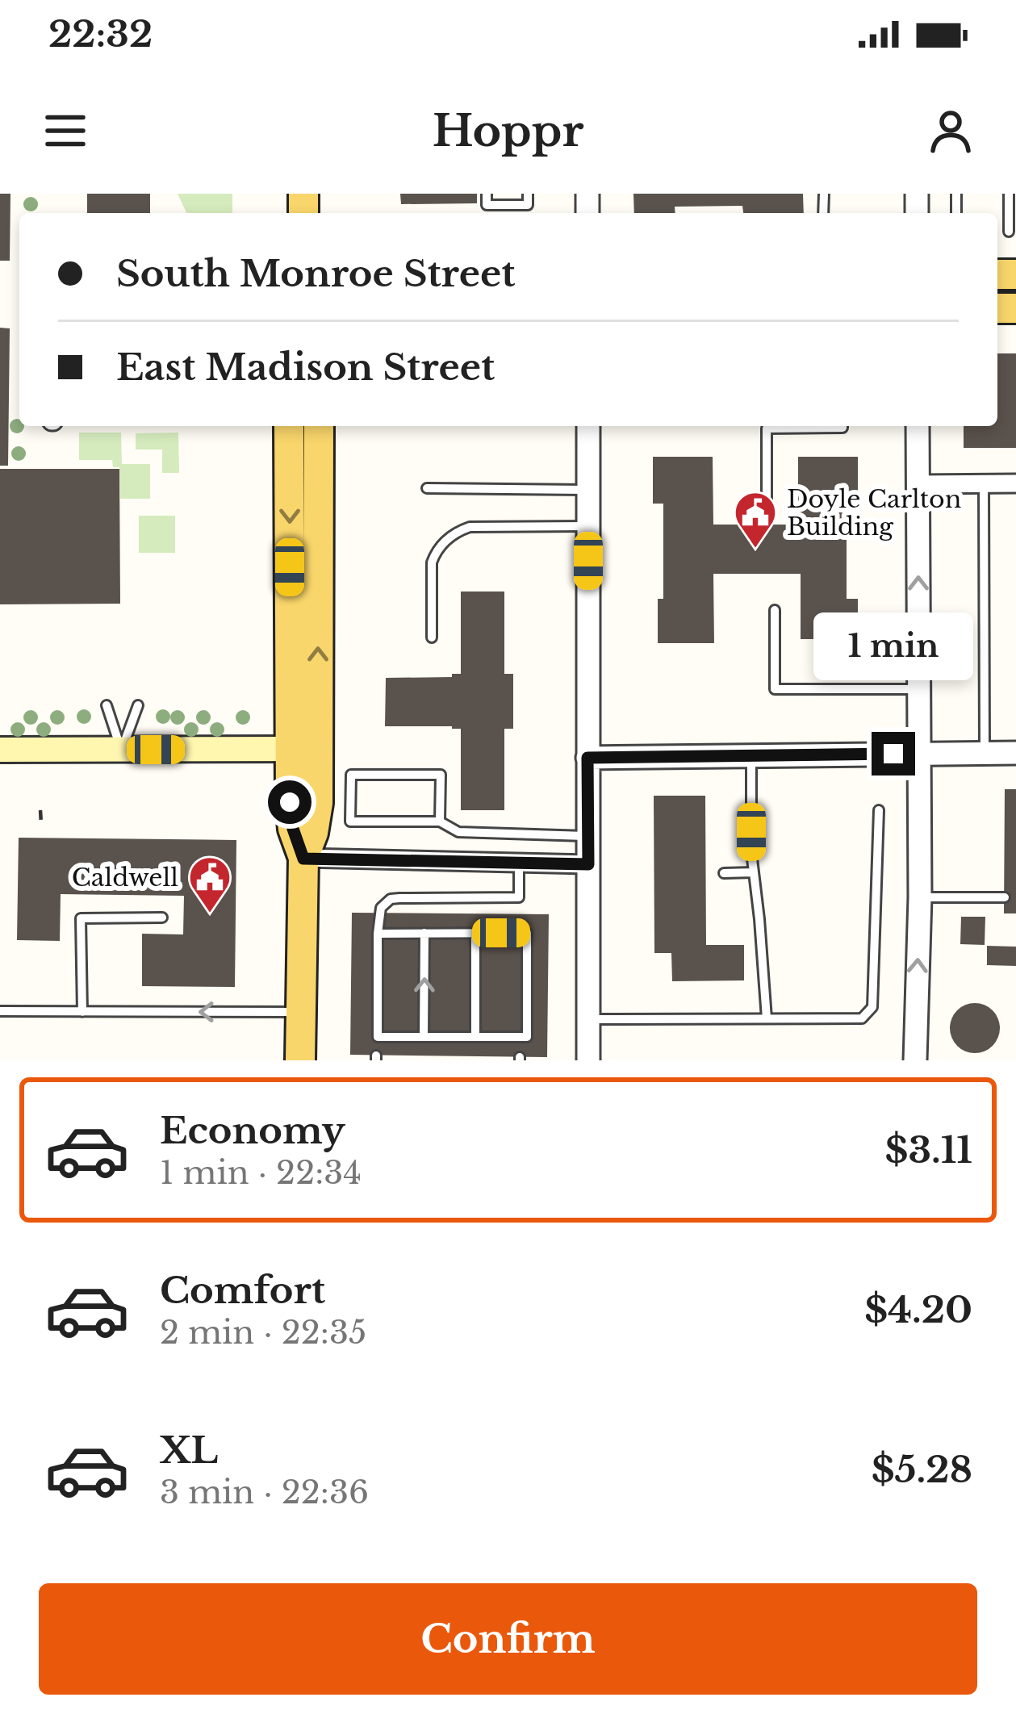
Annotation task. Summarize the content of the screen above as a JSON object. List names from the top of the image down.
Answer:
{
  "places": {
    "public building": ["Doyle Carlton Building", "Caldwell"]
  },
  "page": {
    "status": "22:32",
    "header": "Hoppr",
    "banner": ["South Monroe Street", "East Madison Street"],
    "bubble": "1 min",
    "list": [
      {
        "name": "Economy",
        "note": "1 min · 22:34",
        "value": "$3.11"
      },
      {
        "name": "Comfort",
        "note": "2 min · 22:35",
        "value": "$4.20"
      },
      {
        "name": "XL",
        "note": "3 min · 22:36",
        "value": "$5.28"
      }
    ],
    "buttons": "Confirm"
  }
}
